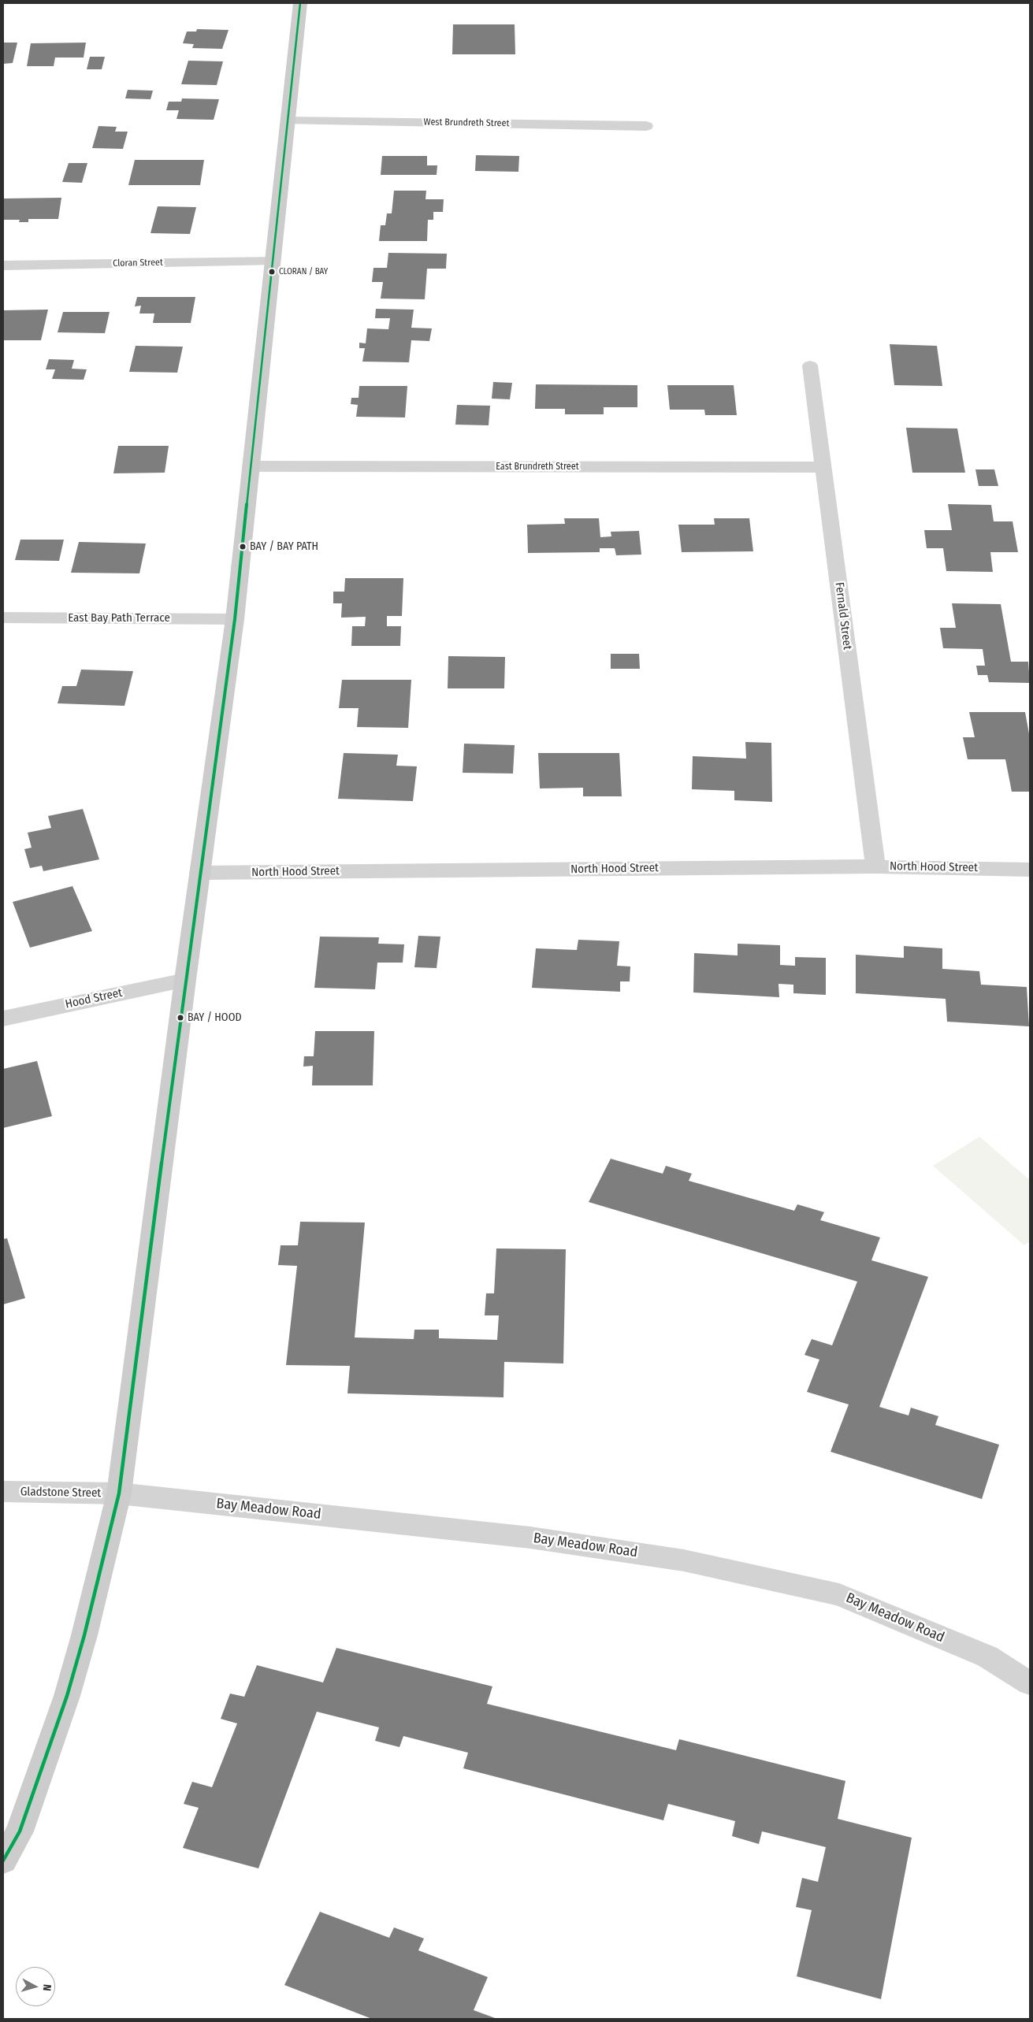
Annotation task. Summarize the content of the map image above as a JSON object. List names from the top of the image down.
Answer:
{
  "streets": {
    "street": [
      "West Brundreth Street",
      "Cloran Street",
      "East Brundreth Street",
      "Fernald Street",
      "East Bay Path Terrace",
      "North Hood Street",
      "Hood Street",
      "Gladstone Street",
      "Bay Meadow Road"
    ]
  },
  "crossings": [
    ["East Brundreth Street", "Fernald Street"],
    ["Fernald Street", "North Hood Street"],
    ["Gladstone Street", "Bay Meadow Road"]
  ],
  "places": ["CLORAN / BAY", "BAY / BAY PATH", "BAY / HOOD"],
  "north": "right"
}
